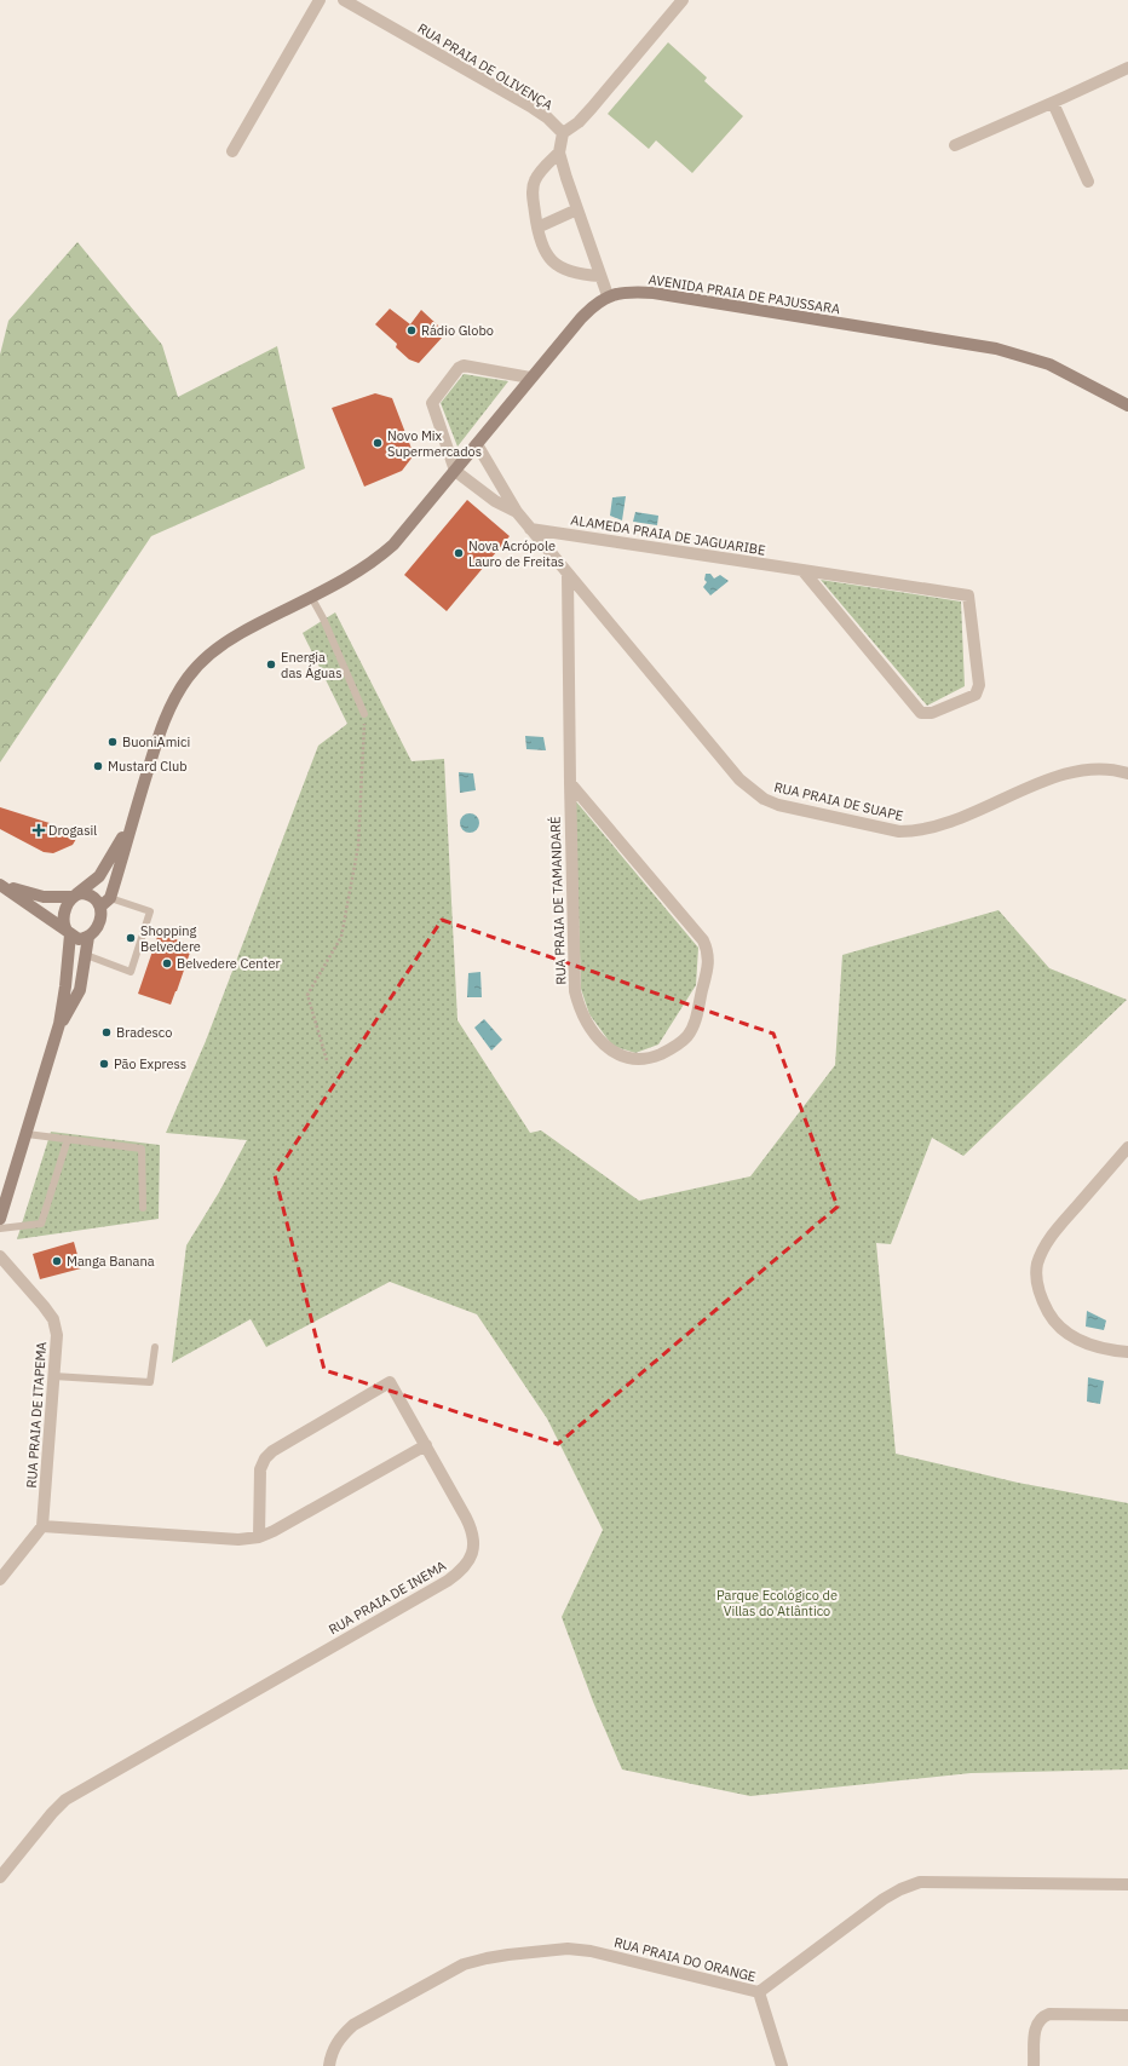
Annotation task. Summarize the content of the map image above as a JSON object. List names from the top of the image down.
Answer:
{
  "streets": {
    "street": [
      "RUA PRAIA DE OLIVENÇA",
      "AVENIDA PRAIA DE PAJUSSARA",
      "ALAMEDA PRAIA DE JAGUARIBE",
      "RUA PRAIA DE SUAPE",
      "RUA PRAIA DE TAMANDARÉ",
      "RUA PRAIA DE ITAPEMA",
      "RUA PRAIA DE INEMA",
      "RUA PRAIA DO ORANGE"
    ]
  },
  "crossings": [
    ["AVENIDA PRAIA DE PAJUSSARA", "RUA PRAIA DE SUAPE"],
    ["ALAMEDA PRAIA DE JAGUARIBE", "RUA PRAIA DE SUAPE"],
    ["RUA PRAIA DE SUAPE", "RUA PRAIA DE TAMANDARÉ"]
  ],
  "parks": ["Parque Ecológico de Villas do Atlântico"],
  "places": {
    "other": [
      "Rádio Globo",
      "Novo Mix Supermercados",
      "Nova Acrópole Lauro de Freitas",
      "Energia das Águas",
      "BuoniAmici",
      "Mustard Club",
      "Shopping Belvedere",
      "Belvedere Center",
      "Bradesco",
      "Pão Express",
      "Manga Banana"
    ],
    "health": ["Drogasil"]
  }
}
